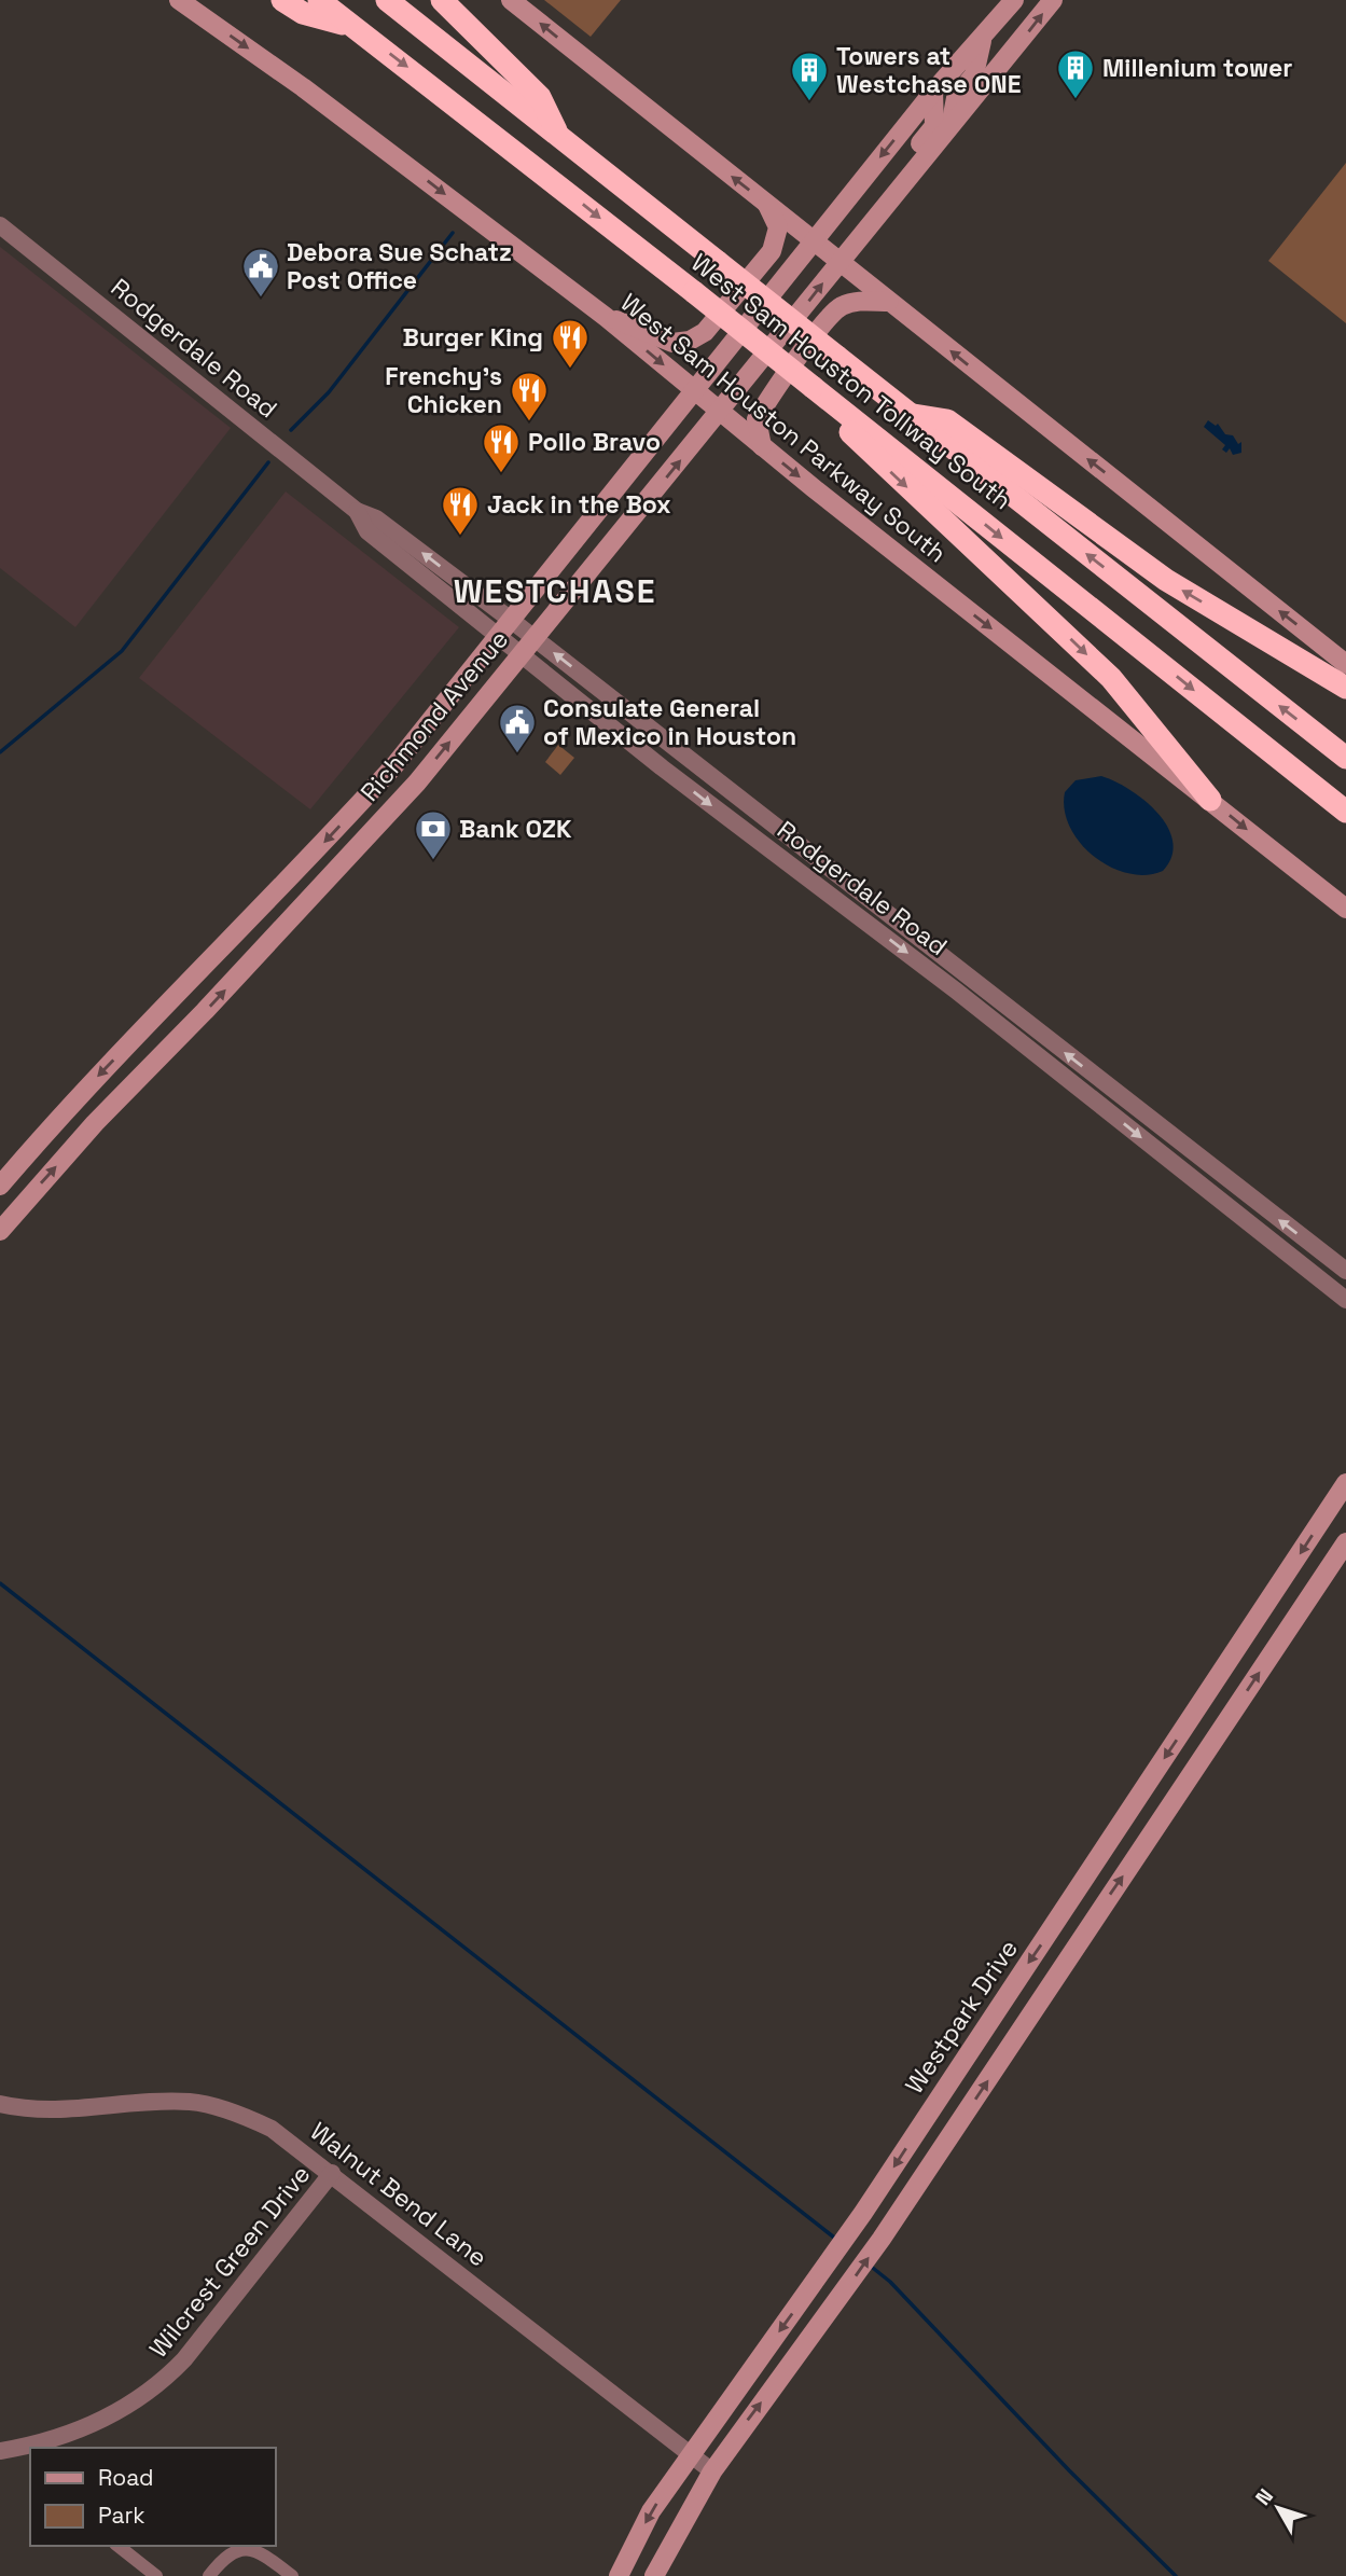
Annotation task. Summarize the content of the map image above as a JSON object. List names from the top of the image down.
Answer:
{
  "streets": {
    "highway": ["West Sam Houston Tollway South"],
    "main road": ["West Sam Houston Parkway South", "Richmond Avenue", "Westpark Drive"],
    "street": ["Rodgerdale Road", "Walnut Bend Lane", "Wilcrest Green Drive"]
  },
  "crossings": [
    ["Rodgerdale Road", "Richmond Avenue"],
    ["West Sam Houston Parkway South", "Richmond Avenue"],
    ["Westpark Drive", "Walnut Bend Lane"],
    ["Walnut Bend Lane", "Wilcrest Green Drive"]
  ],
  "one_way": ["West Sam Houston Parkway South"],
  "districts": ["WESTCHASE"],
  "places": {
    "building": ["Millenium tower", "Towers at Westchase ONE"],
    "public building": ["Debora Sue Schatz Post Office", "Consulate General of Mexico in Houston"],
    "restaurant": [
      "Burger King",
      "Frenchy's Chicken",
      "Pollo Bravo",
      "Jack in the Box"
    ],
    "bank": ["Bank OZK"]
  },
  "legend": ["Road", "Park"],
  "north": "top left"
}
